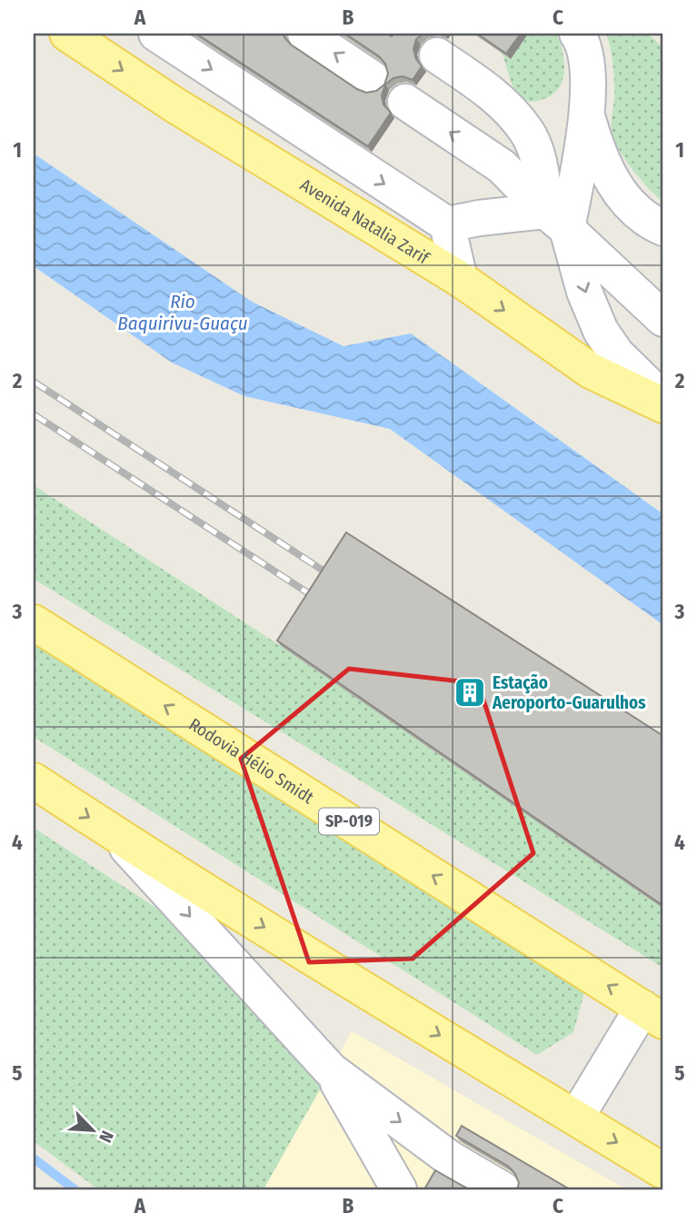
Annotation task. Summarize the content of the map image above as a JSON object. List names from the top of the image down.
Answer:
{
  "streets": {
    "main road": ["Avenida Natalia Zarif", "Rodovia Hélio Smidt", "SP-019"]
  },
  "one_way": ["Avenida Natalia Zarif"],
  "water": ["Rio Baquirivu-Guaçu"],
  "places": {
    "building": ["Estação Aeroporto-Guarulhos"]
  },
  "north": "bottom right",
  "grid": {
    "columns": ["A", "B", "C"],
    "rows": [
      "1",
      "2",
      "3",
      "4",
      "5"
    ]
  }
}
